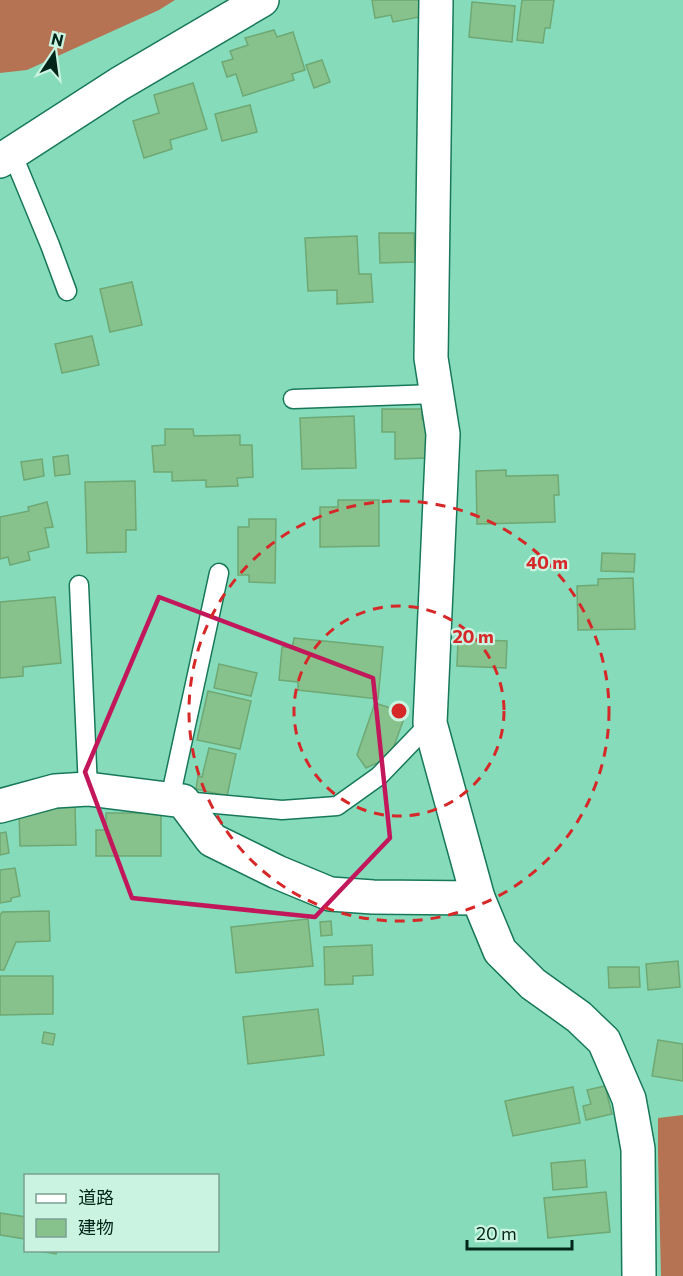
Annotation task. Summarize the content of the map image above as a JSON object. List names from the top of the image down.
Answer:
{
  "legend": ["道路", "建物"],
  "scale_bar": "20 m",
  "north": "top",
  "rings": ["40 m", "20 m"]
}
